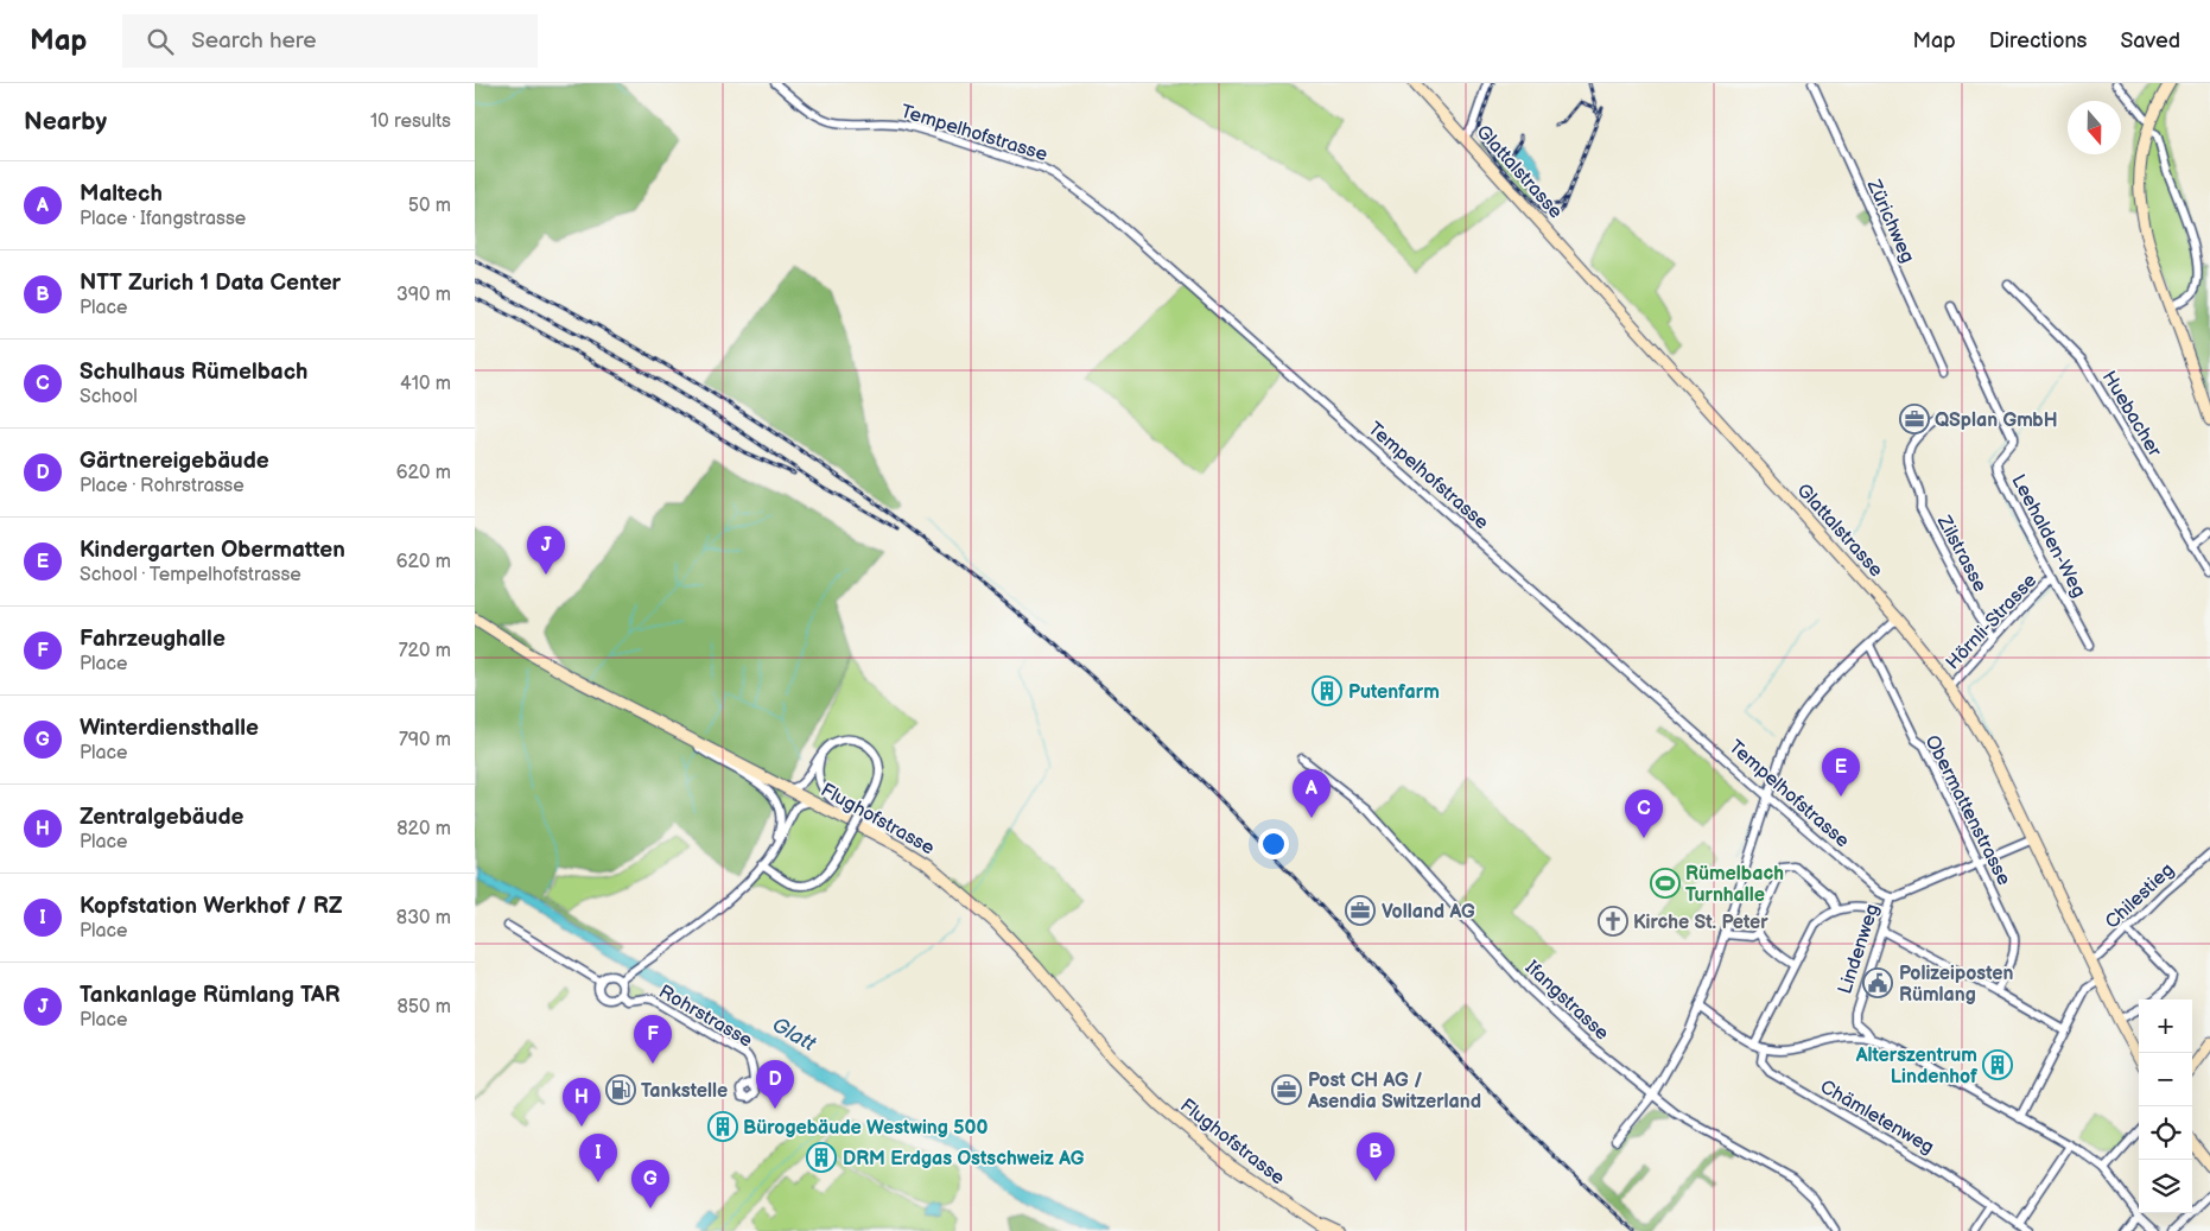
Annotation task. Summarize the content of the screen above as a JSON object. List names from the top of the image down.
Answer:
{
  "streets": {
    "street": [
      "Tempelhofstrasse",
      "Glattalstrasse",
      "Zürichweg",
      "Huebacher",
      "Leehalden-Weg",
      "Zilstrasse",
      "Hörnli-Strasse",
      "Obermattenstrasse",
      "Flughofstrasse",
      "Chilestieg",
      "Lindenweg",
      "Ifangstrasse",
      "Rohrstrasse",
      "Chämletenweg"
    ]
  },
  "crossings": [
    ["Tempelhofstrasse", "Lindenweg"],
    ["Glattalstrasse", "Hörnli-Strasse"],
    ["Glattalstrasse", "Chilestieg"],
    ["Leehalden-Weg", "Hörnli-Strasse"],
    ["Zilstrasse", "Hörnli-Strasse"]
  ],
  "water": ["Glatt"],
  "places": {
    "office": ["QSplan GmbH", "Volland AG", "Post CH AG / Asendia Switzerland"],
    "building": [
      "Putenfarm",
      "Alterszentrum Lindenhof",
      "Bürogebäude Westwing 500",
      "DRM Erdgas Ostschweiz AG"
    ],
    "sports": ["Rümelbach Turnhalle"],
    "church": ["Kirche St. Peter"],
    "public building": ["Polizeiposten Rümlang"],
    "fuel station": ["Tankstelle"]
  },
  "north": "bottom",
  "page": {
    "header": "Map",
    "search": "Search here",
    "nav": ["Map", "Directions", "Saved"],
    "heading": ["Nearby", "10 results"],
    "list": [
      {
        "mark": "A",
        "name": "Maltech",
        "note": "Place · Ifangstrasse",
        "value": "50 m"
      },
      {
        "mark": "B",
        "name": "NTT Zurich 1 Data Center",
        "note": "Place",
        "value": "390 m"
      },
      {
        "mark": "C",
        "name": "Schulhaus Rümelbach",
        "note": "School",
        "value": "410 m"
      },
      {
        "mark": "D",
        "name": "Gärtnereigebäude",
        "note": "Place · Rohrstrasse",
        "value": "620 m"
      },
      {
        "mark": "E",
        "name": "Kindergarten Obermatten",
        "note": "School · Tempelhofstrasse",
        "value": "620 m"
      },
      {
        "mark": "F",
        "name": "Fahrzeughalle",
        "note": "Place",
        "value": "720 m"
      },
      {
        "mark": "G",
        "name": "Winterdiensthalle",
        "note": "Place",
        "value": "790 m"
      },
      {
        "mark": "H",
        "name": "Zentralgebäude",
        "note": "Place",
        "value": "820 m"
      },
      {
        "mark": "I",
        "name": "Kopfstation Werkhof / RZ",
        "note": "Place",
        "value": "830 m"
      },
      {
        "mark": "J",
        "name": "Tankanlage Rümlang TAR",
        "note": "Place",
        "value": "850 m"
      }
    ],
    "pins": [
      "J",
      "E",
      "A",
      "C",
      "F",
      "D",
      "H",
      "B",
      "I",
      "G"
    ],
    "map_buttons": ["+", "−"]
  }
}
